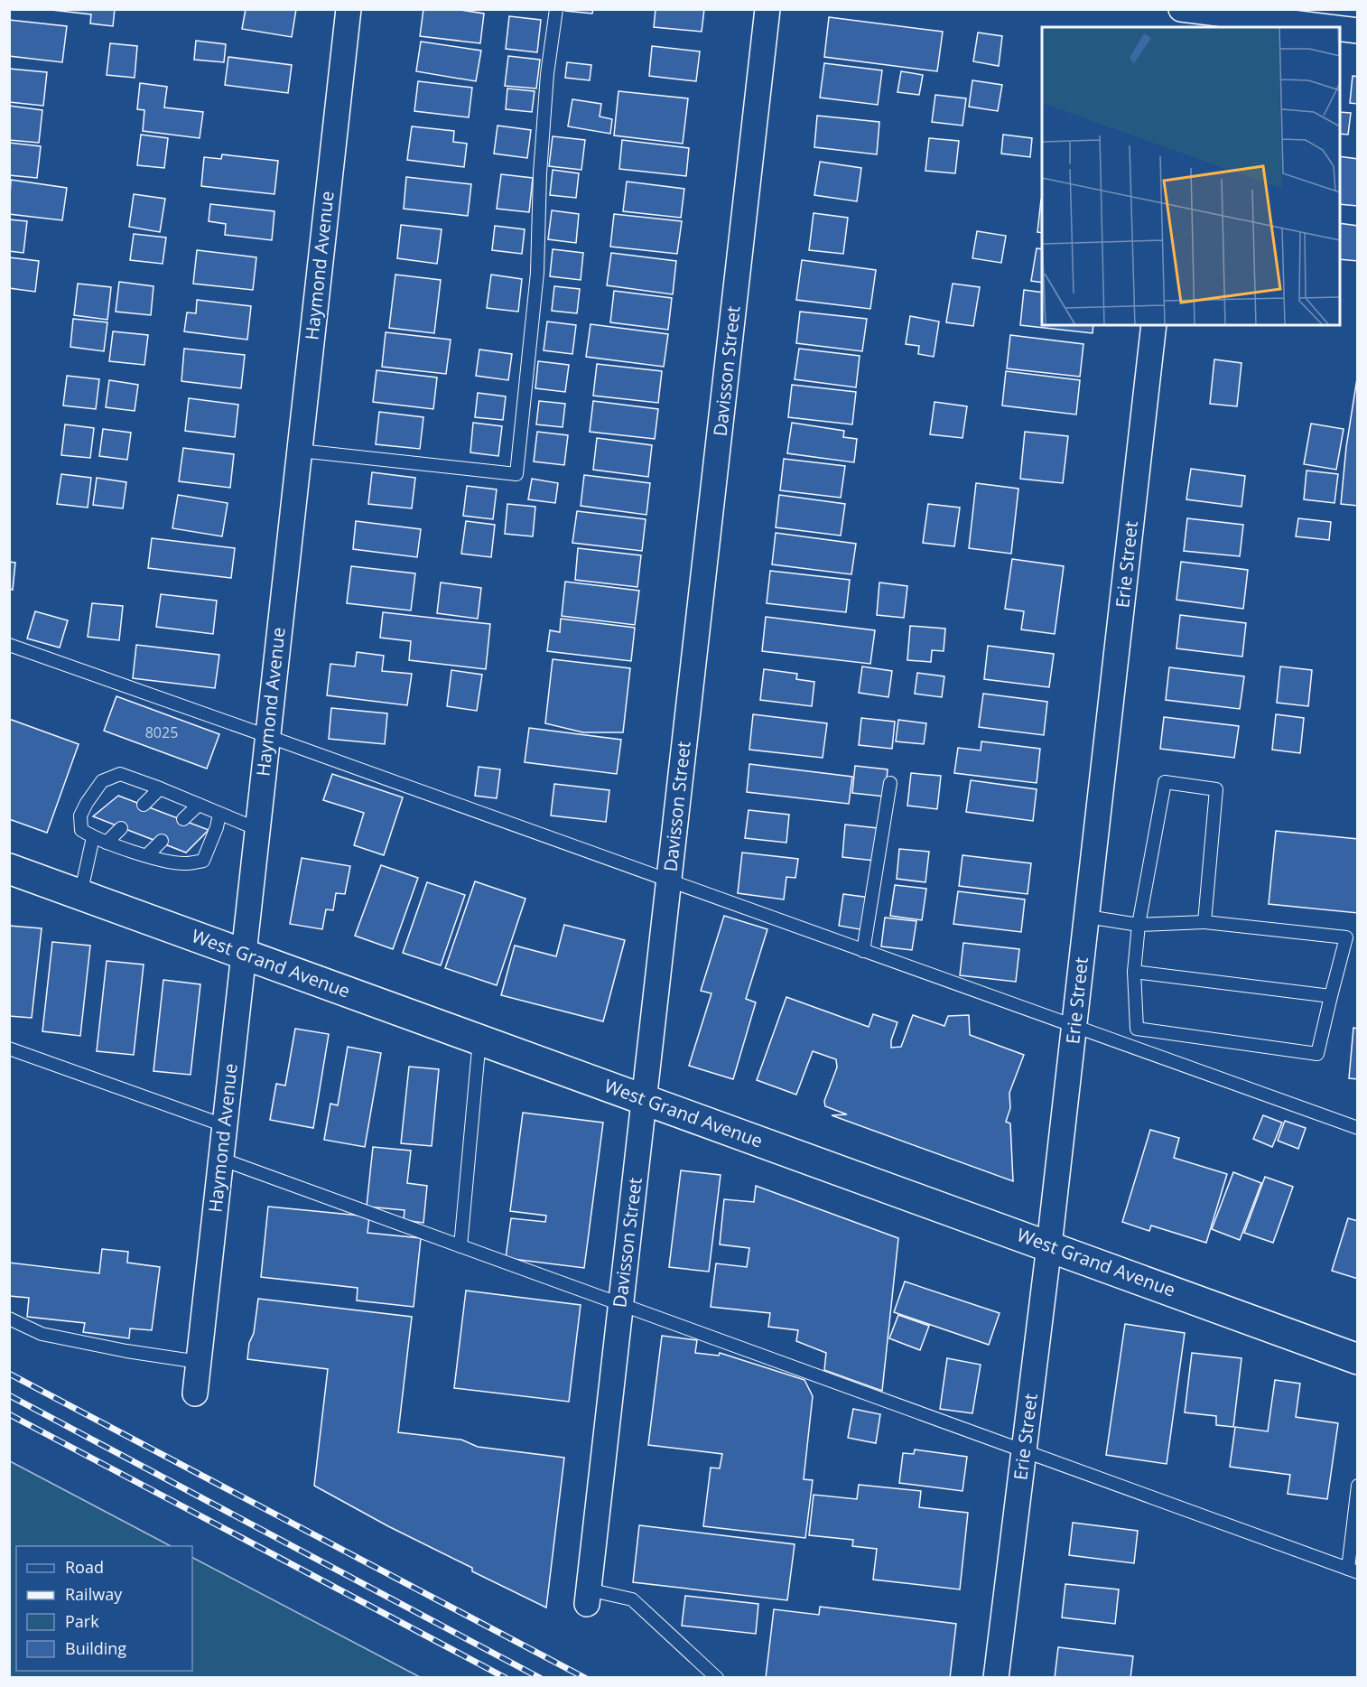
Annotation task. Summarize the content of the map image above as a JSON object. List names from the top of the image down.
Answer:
{
  "streets": {
    "main road": ["West Grand Avenue"],
    "street": ["Haymond Avenue", "Davisson Street", "Erie Street"]
  },
  "crossings": [
    ["Haymond Avenue", "West Grand Avenue"],
    ["Davisson Street", "West Grand Avenue"],
    ["Erie Street", "West Grand Avenue"]
  ],
  "house_numbers": ["8025"],
  "legend": [
    "Road",
    "Railway",
    "Park",
    "Building"
  ]
}
